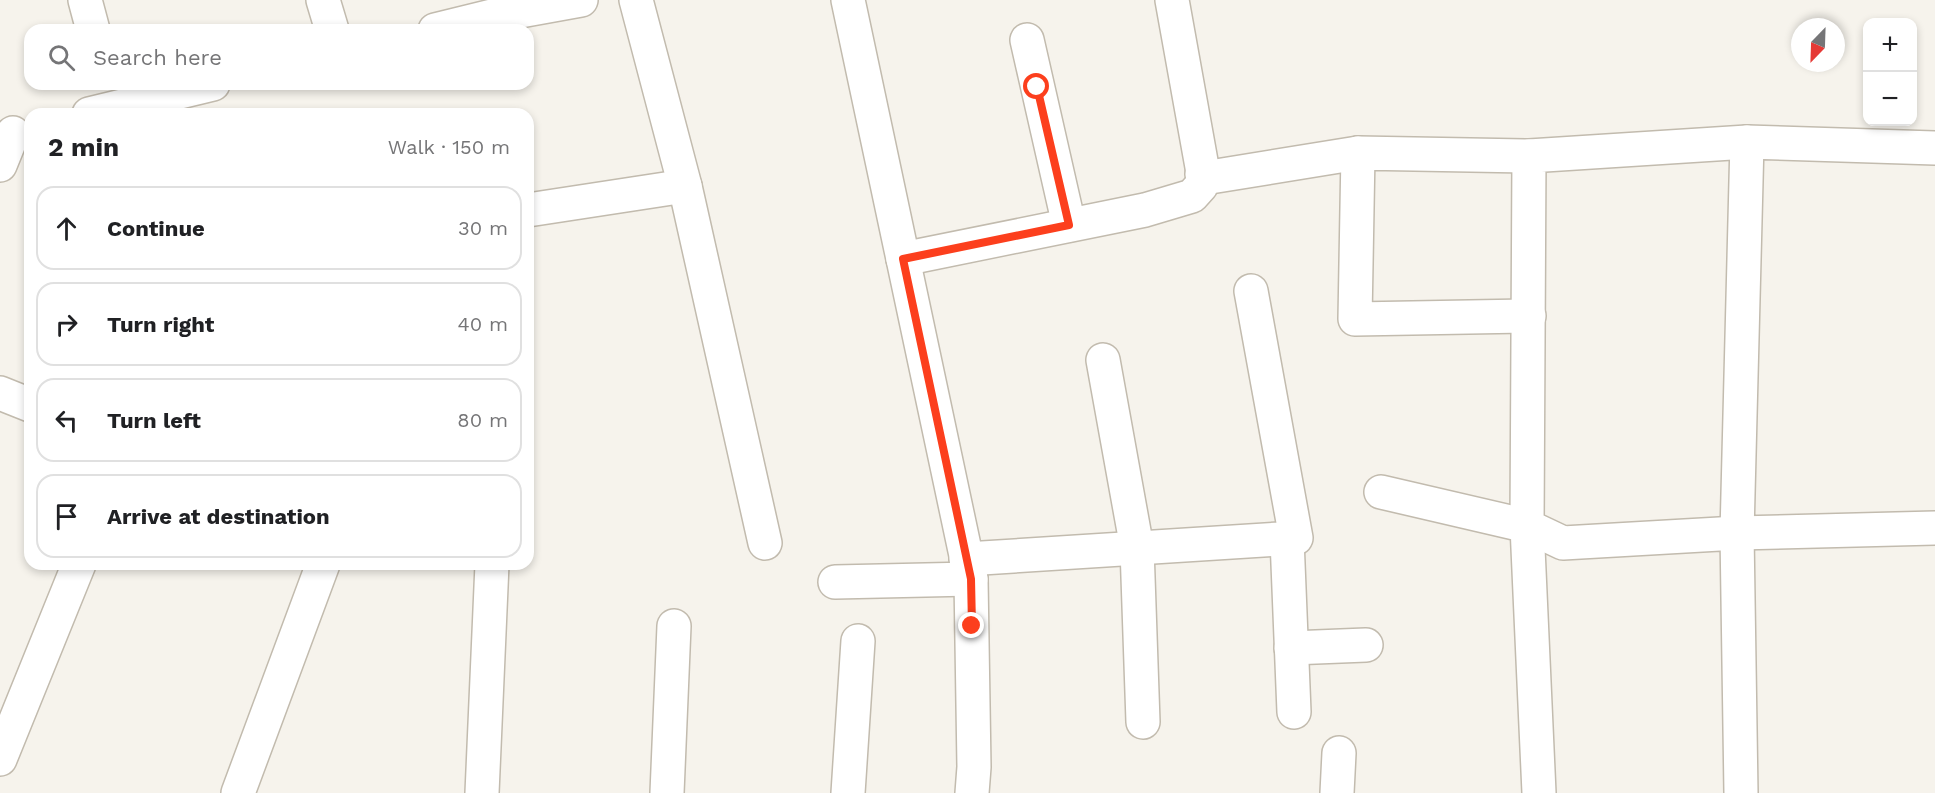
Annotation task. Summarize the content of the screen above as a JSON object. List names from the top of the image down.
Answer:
{
  "north": "bottom left",
  "page": {
    "map_buttons": ["+", "−"],
    "search": "Search here",
    "heading": ["2 min", "Walk · 150 m"],
    "list": [
      ["Continue", "30 m"],
      ["Turn right", "40 m"],
      ["Turn left", "80 m"],
      "Arrive at destination"
    ]
  }
}
